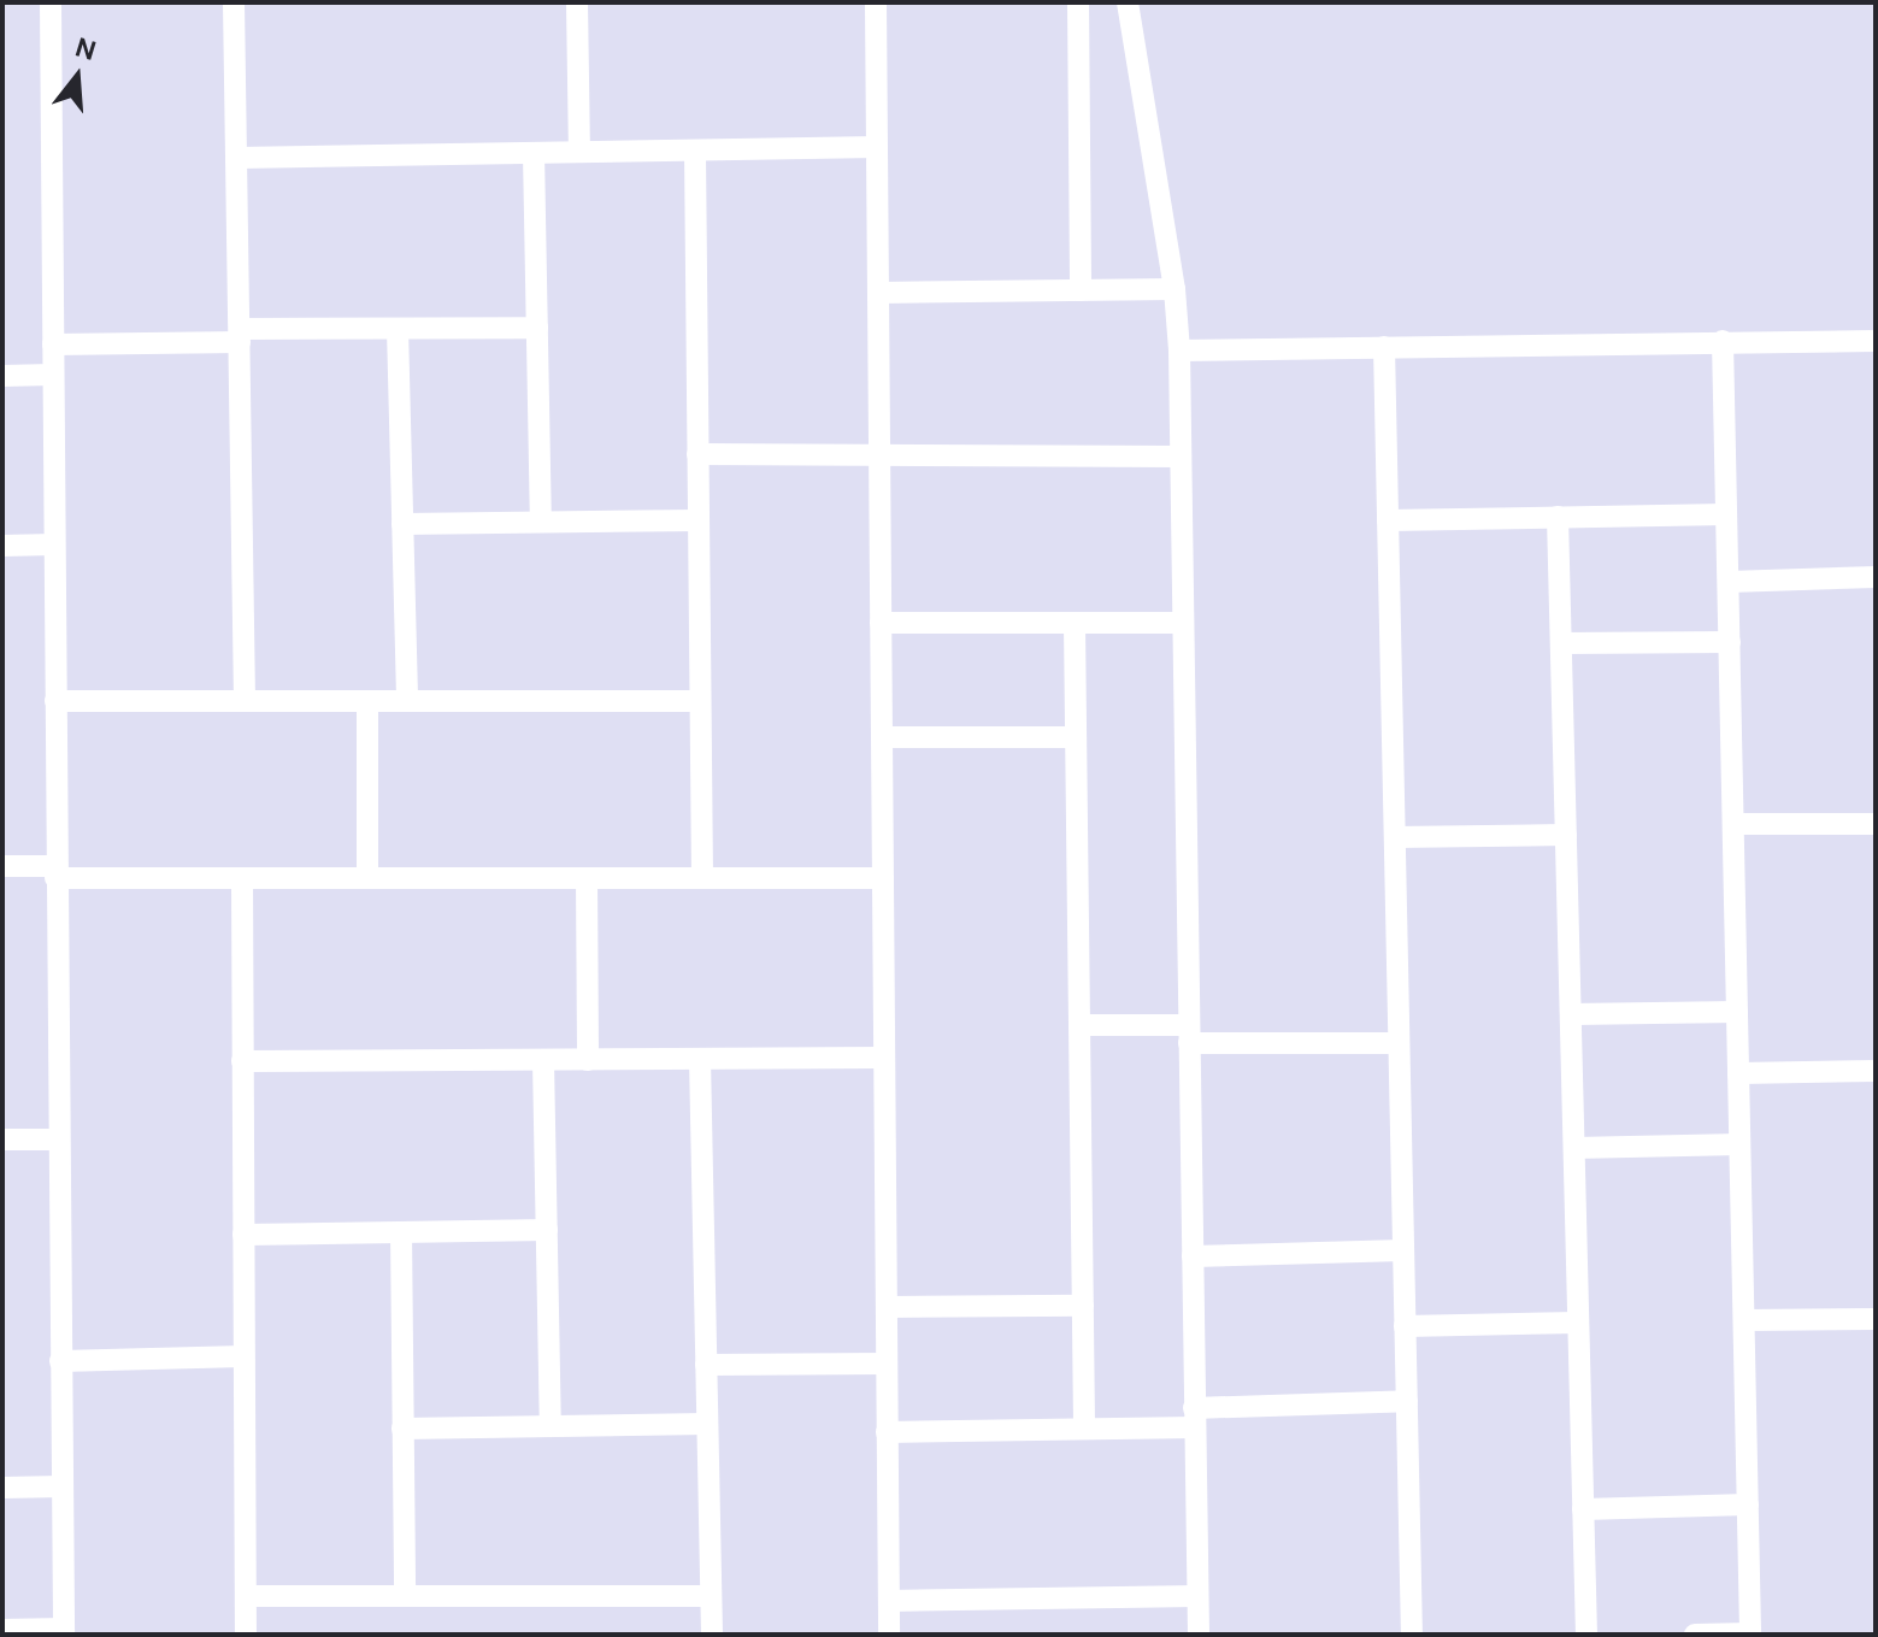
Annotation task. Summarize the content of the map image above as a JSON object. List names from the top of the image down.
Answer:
{
  "north": "top"
}
